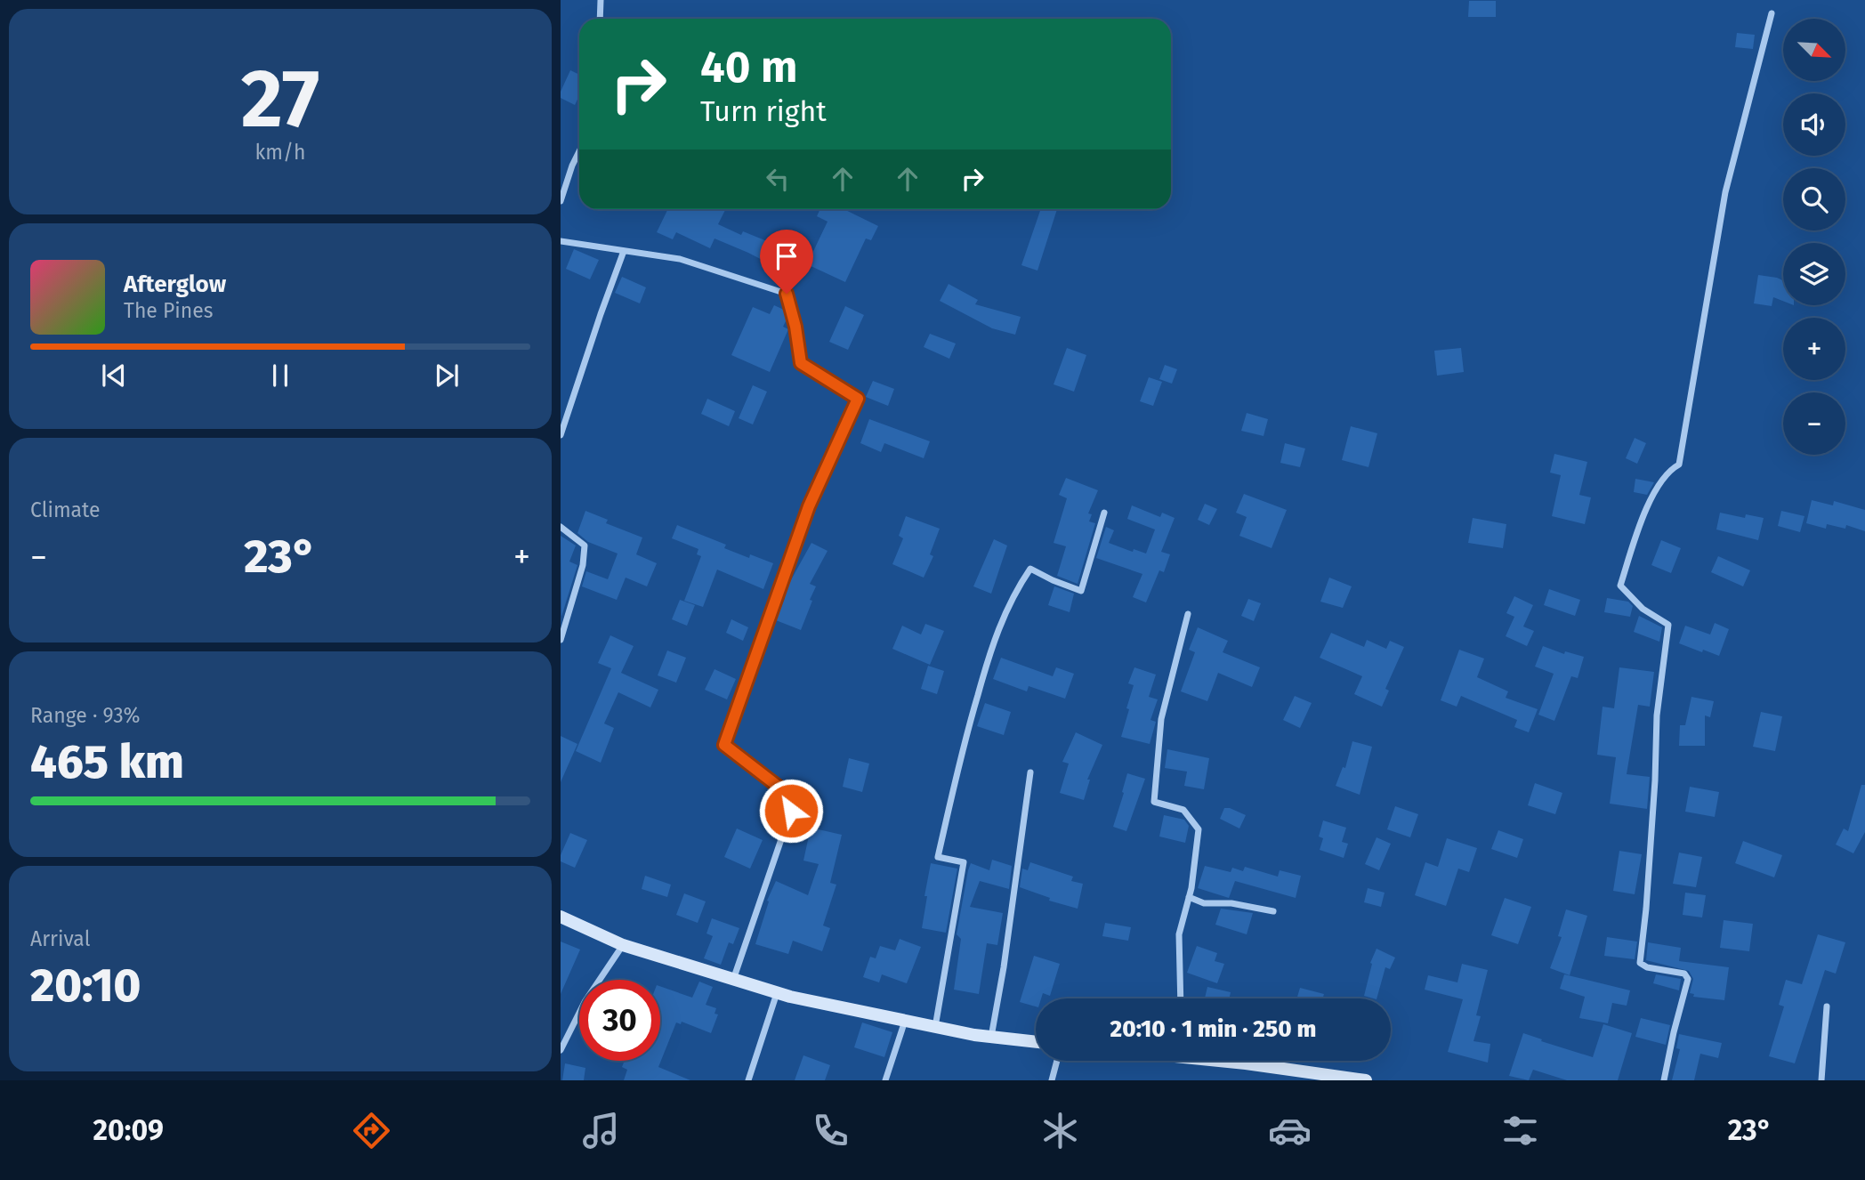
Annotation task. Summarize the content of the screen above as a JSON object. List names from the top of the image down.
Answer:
{
  "north": "bottom right",
  "page": {
    "tile": [
      ["27", "km/h"],
      "Climate",
      ["Range · 93%", "465 km"],
      ["Arrival", "20:10"]
    ],
    "map_buttons": ["+", "−"],
    "turn": ["40 m", "Turn right"],
    "song": ["Afterglow", "The Pines"],
    "heat": ["−", "23°", "+"],
    "limit": "30",
    "trip": "20:10 · 1 min · 250 m",
    "tabs": ["20:09", "23°"]
  }
}
